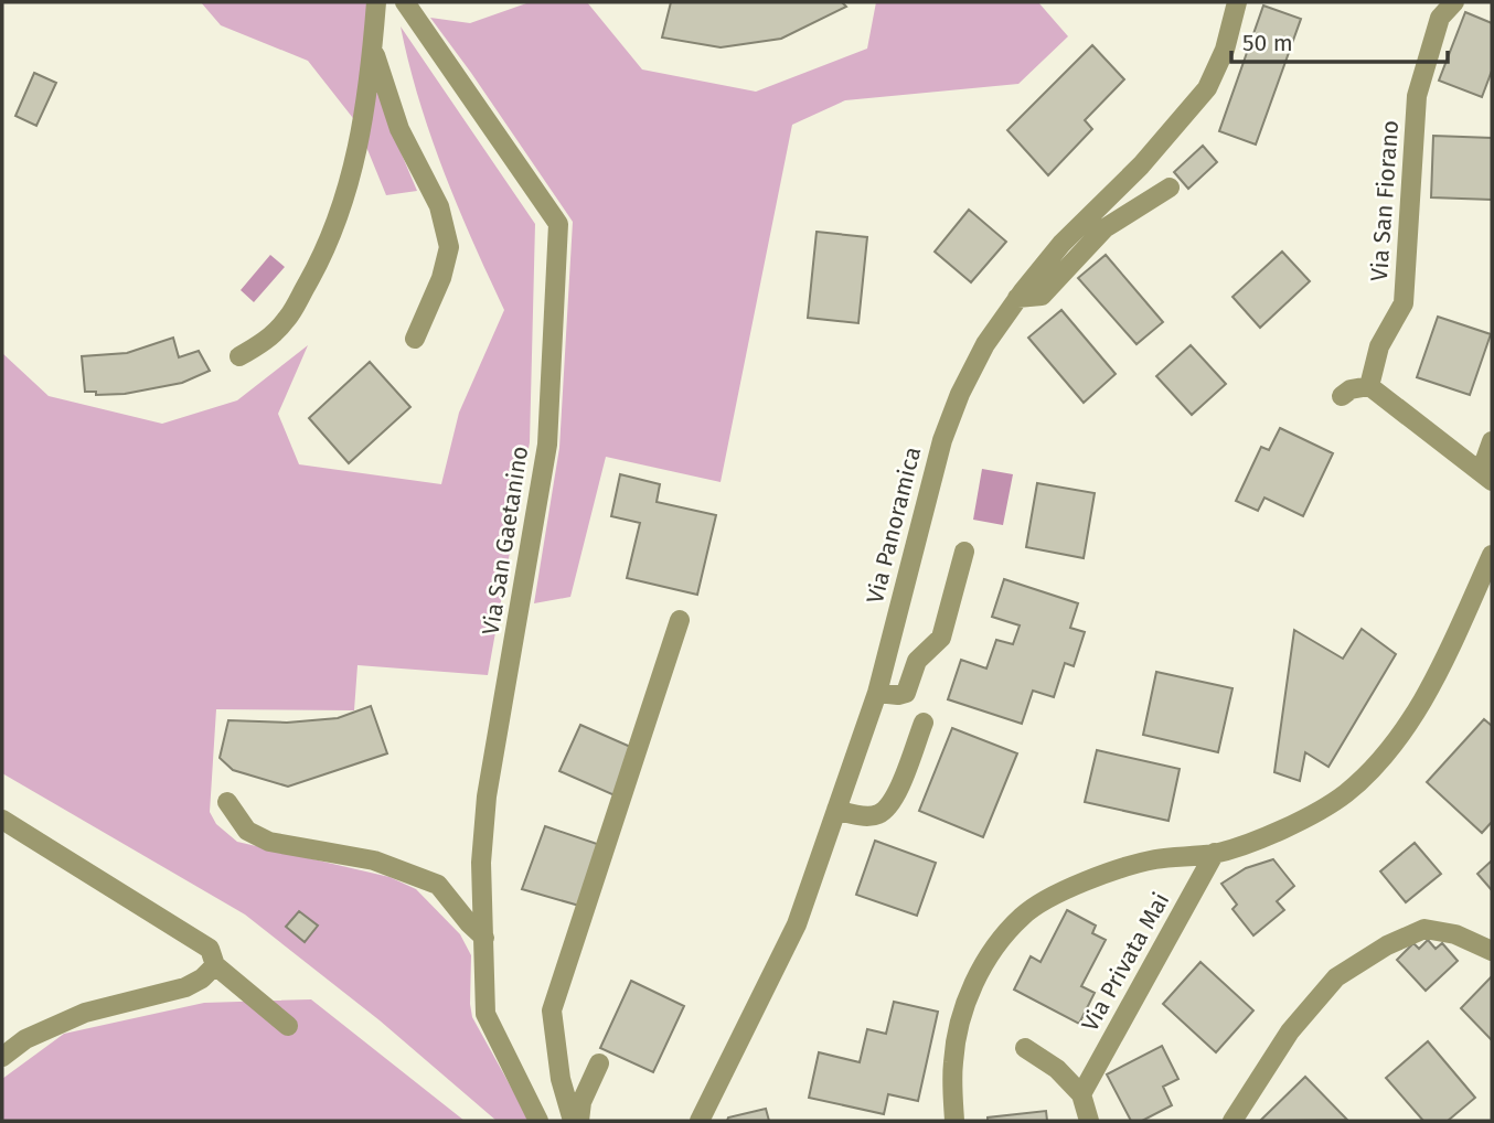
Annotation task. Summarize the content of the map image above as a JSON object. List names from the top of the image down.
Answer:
{
  "streets": {
    "street": [
      "Via San Fiorano",
      "Via Panoramica",
      "Via San Gaetanino",
      "Via Privata Mai"
    ]
  },
  "scale_bar": "50 m"
}
